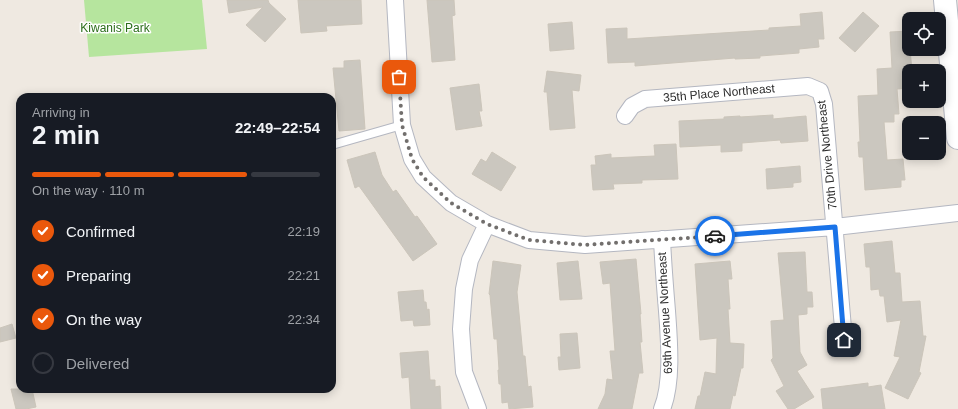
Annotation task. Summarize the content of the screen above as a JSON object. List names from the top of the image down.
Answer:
{
  "streets": {
    "street": ["35th Place Northeast", "70th Drive Northeast", "69th Avenue Northeast"]
  },
  "crossings": [
    ["35th Place Northeast", "70th Drive Northeast"]
  ],
  "parks": ["Kiwanis Park"],
  "page": {
    "map_buttons": ["+", "−"],
    "heading": ["2 min", "Arriving in", "22:49–22:54"],
    "bar": "On the way · 110 m",
    "list": [
      ["Confirmed", "22:19"],
      ["Preparing", "22:21"],
      ["On the way", "22:34"],
      "Delivered"
    ]
  }
}
